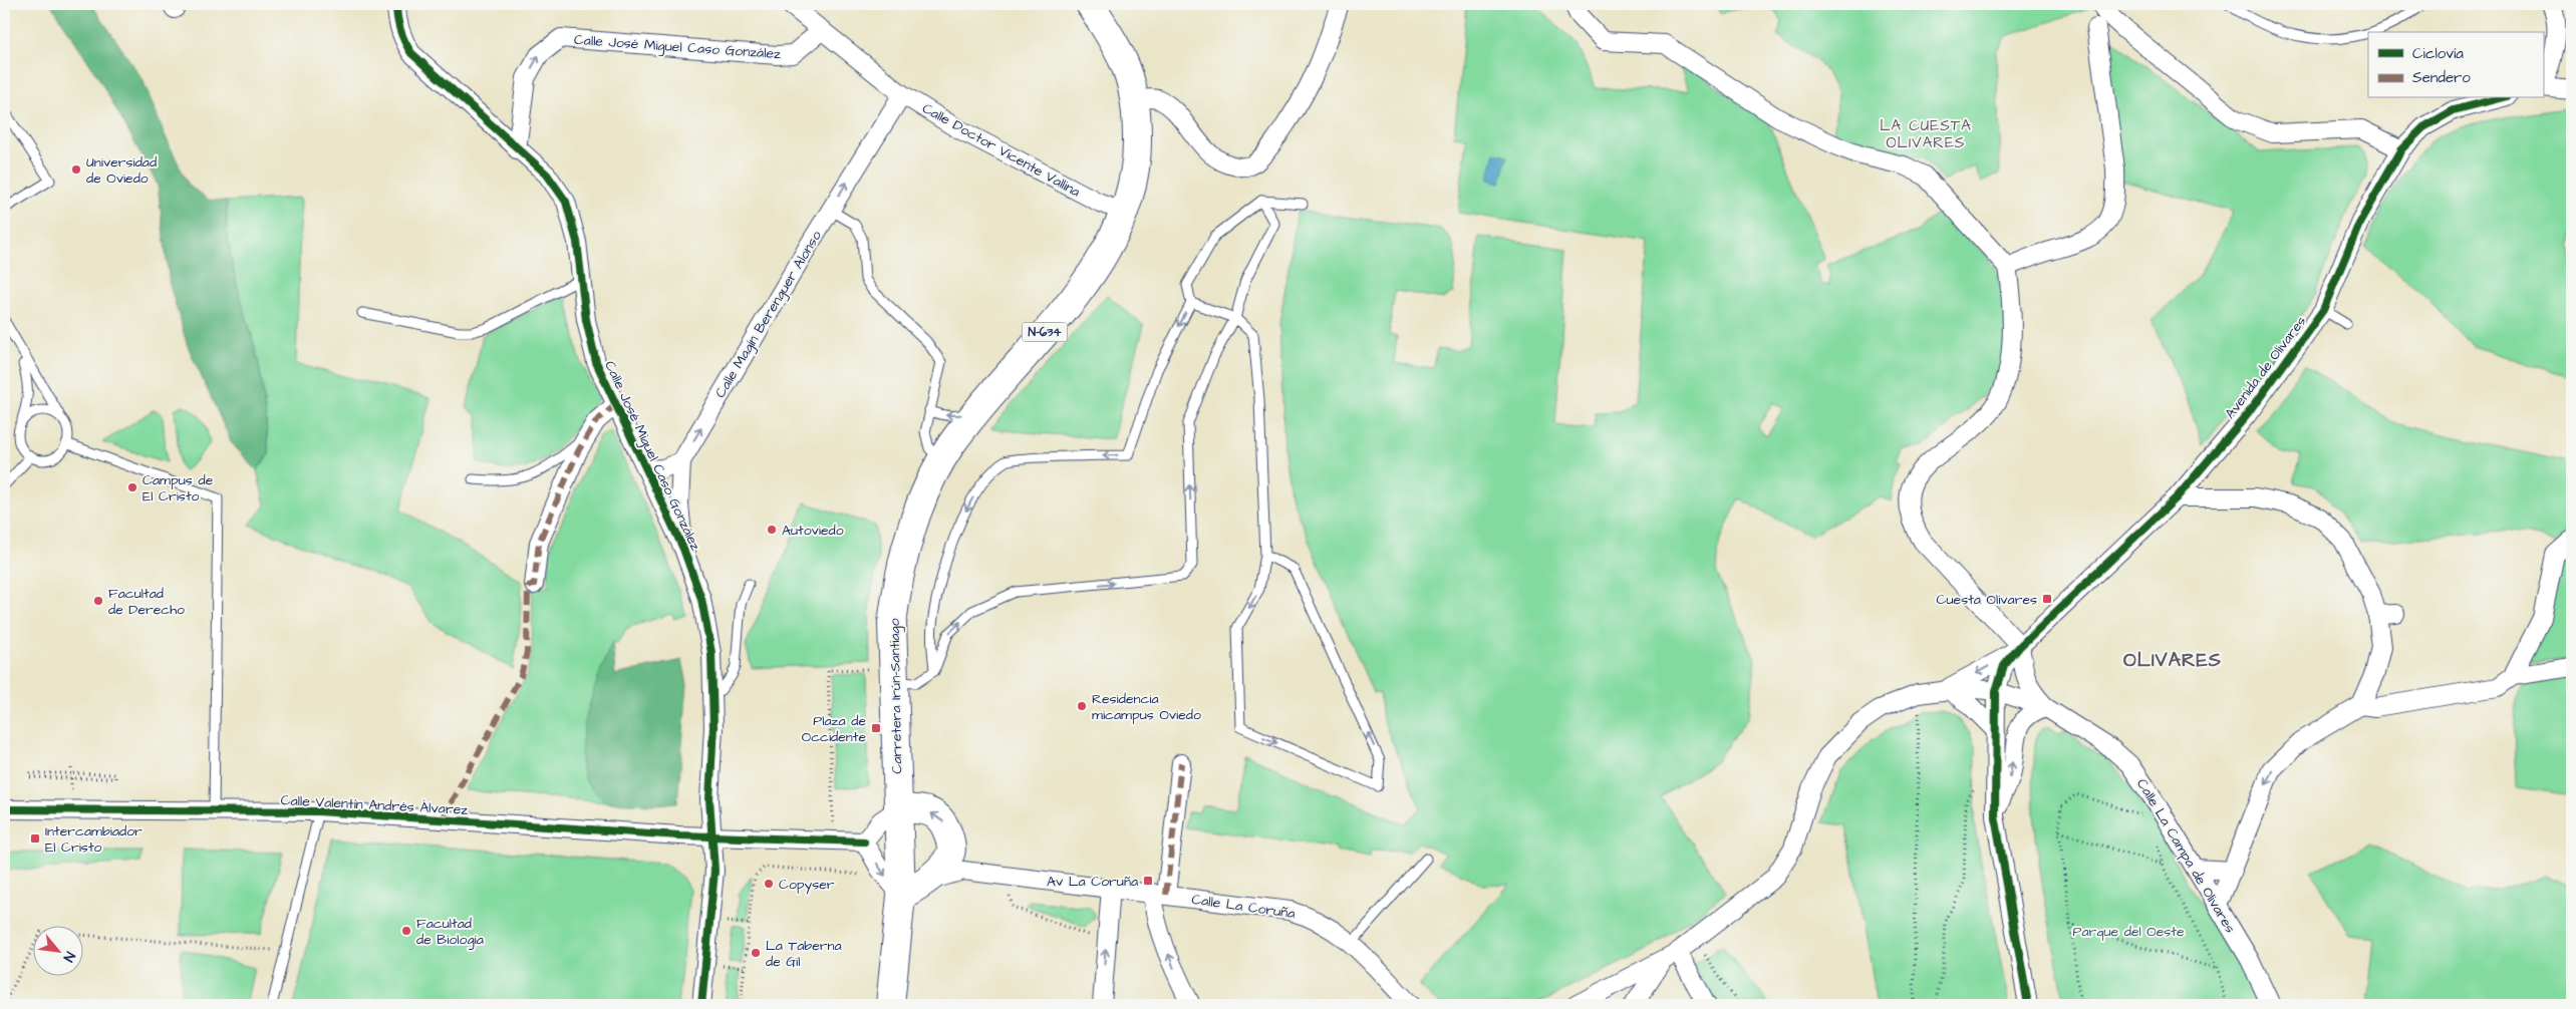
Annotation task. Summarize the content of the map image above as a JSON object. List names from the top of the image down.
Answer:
{
  "streets": {
    "highway": ["N-634", "Carretera Irún-Santiago"],
    "street": [
      "Calle José Miguel Caso González",
      "Calle Doctor Vicente Vallina",
      "Calle Magín Berenguer Alonso",
      "Avenida de Olivares",
      "Calle Valentín Andrés Álvarez",
      "Calle La Campa de Olivares",
      "Calle La Coruña"
    ]
  },
  "crossings": [
    ["Calle José Miguel Caso González", "Calle Doctor Vicente Vallina"],
    ["Calle José Miguel Caso González", "Calle Magín Berenguer Alonso"],
    ["Calle José Miguel Caso González", "Calle Valentín Andrés Álvarez"],
    ["Calle Doctor Vicente Vallina", "Calle Magín Berenguer Alonso"],
    ["Calle Doctor Vicente Vallina", "Carretera Irún-Santiago"]
  ],
  "one_way": ["Calle Magín Berenguer Alonso"],
  "districts": ["LA CUESTA OLIVARES", "OLIVARES"],
  "parks": ["Parque del Oeste"],
  "places": {
    "other": [
      "Universidad de Oviedo",
      "Campus de El Cristo",
      "Autoviedo",
      "Facultad de Derecho",
      "Residencia micampus Oviedo",
      "Copyser",
      "Facultad de Biología",
      "La Taberna de Gil"
    ],
    "transit": [
      "Cuesta Olivares",
      "Plaza de Occidente",
      "Intercambiador El Cristo",
      "Av La Coruña"
    ]
  },
  "legend": ["Ciclovía", "Sendero"],
  "north": "bottom right"
}
